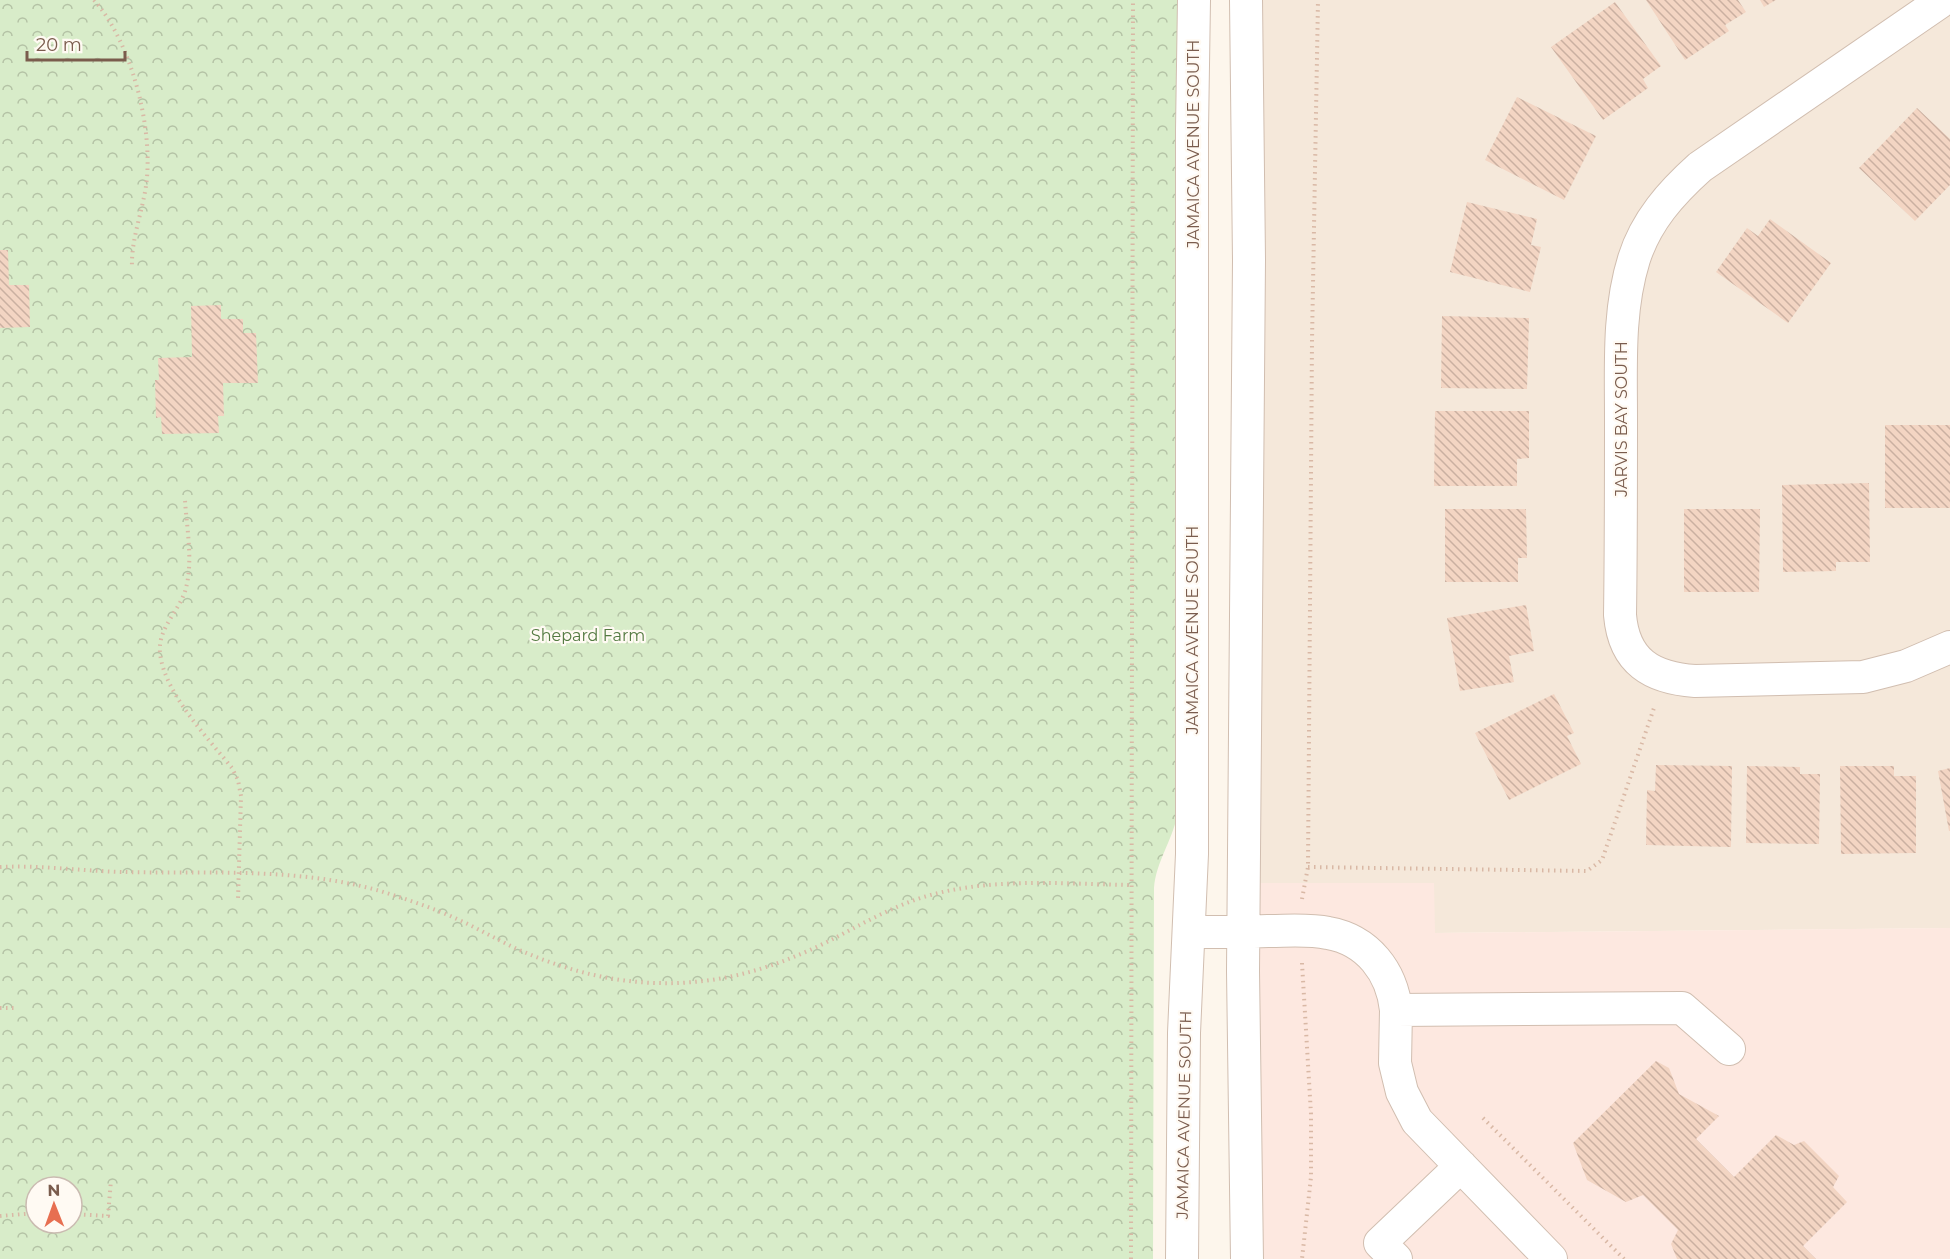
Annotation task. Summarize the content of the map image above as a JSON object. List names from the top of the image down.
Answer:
{
  "streets": {
    "street": ["JAMAICA AVENUE SOUTH", "JARVIS BAY SOUTH"]
  },
  "parks": ["Shepard Farm"],
  "scale_bar": "20 m",
  "north": "top"
}
